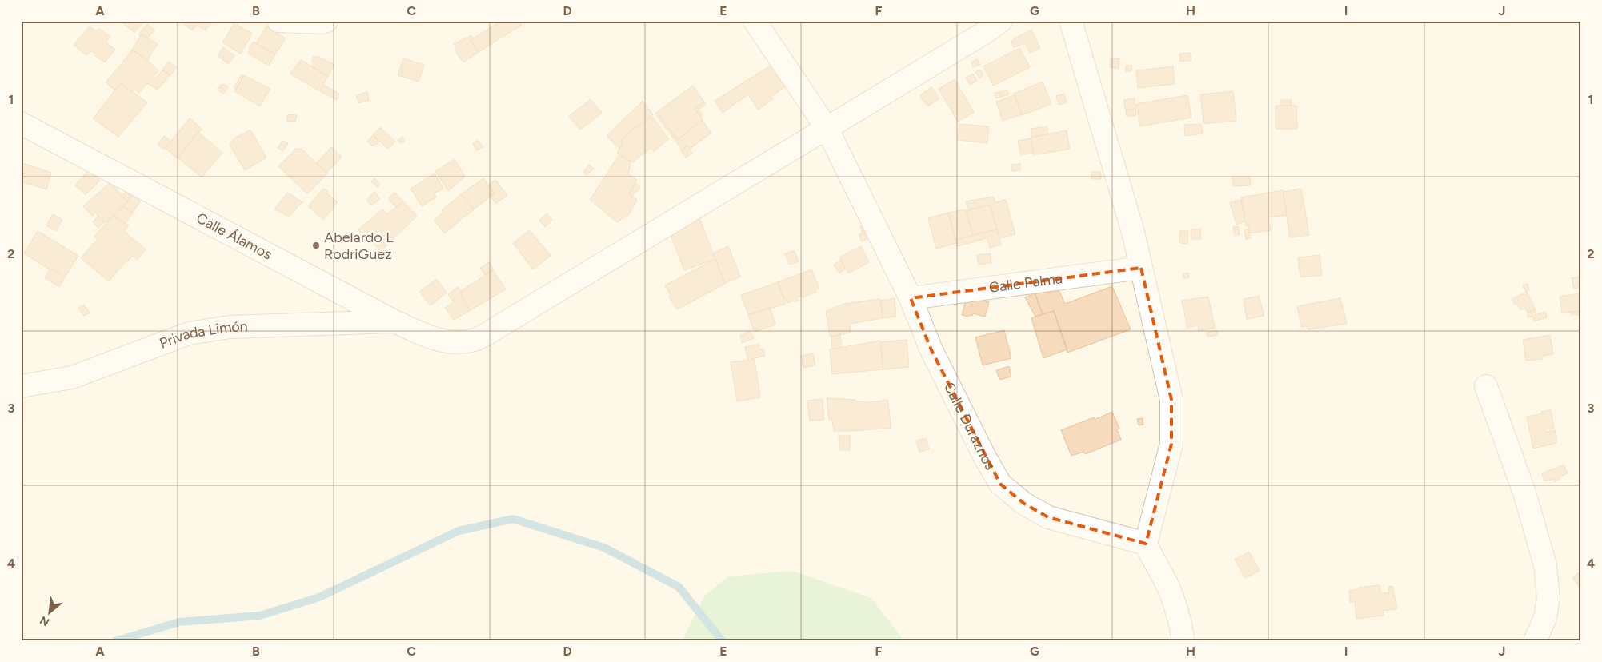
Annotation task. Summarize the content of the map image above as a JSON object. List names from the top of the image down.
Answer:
{
  "streets": {
    "street": [
      "Calle Álamos",
      "Calle Palma",
      "Privada Limón",
      "Calle Duraznos"
    ]
  },
  "crossings": [
    ["Calle Álamos", "Privada Limón"],
    ["Calle Álamos", "Calle Duraznos"],
    ["Calle Palma", "Calle Duraznos"]
  ],
  "places": ["Abelardo L RodriGuez"],
  "north": "bottom left",
  "grid": {
    "columns": [
      "A",
      "B",
      "C",
      "D",
      "E",
      "F",
      "G",
      "H",
      "I",
      "J"
    ],
    "rows": [
      "1",
      "2",
      "3",
      "4"
    ]
  }
}
